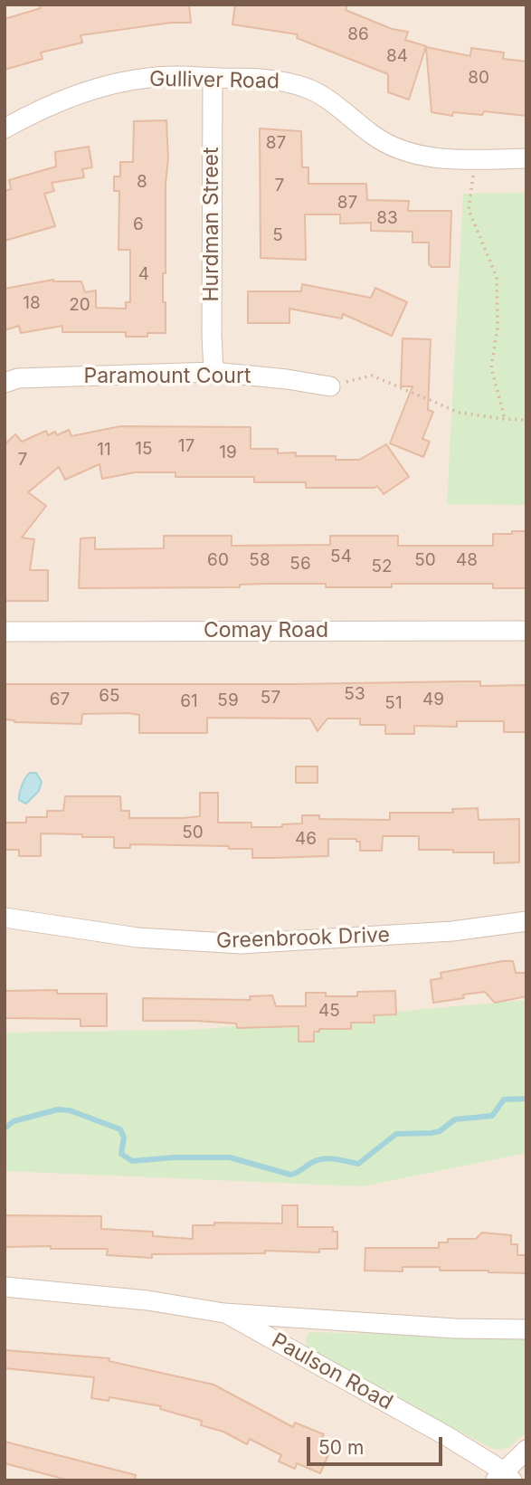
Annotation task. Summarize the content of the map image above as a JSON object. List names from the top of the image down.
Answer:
{
  "streets": {
    "street": [
      "Gulliver Road",
      "Hurdman Street",
      "Paramount Court",
      "Comay Road",
      "Greenbrook Drive",
      "Paulson Road"
    ]
  },
  "crossings": [
    ["Gulliver Road", "Hurdman Street"],
    ["Hurdman Street", "Paramount Court"]
  ],
  "house_numbers": [
    "86",
    "84",
    "80",
    "87",
    "8",
    "7",
    "87",
    "83",
    "6",
    "5",
    "4",
    "18",
    "20",
    "17",
    "15",
    "11",
    "19",
    "7",
    "54",
    "60",
    "58",
    "50",
    "48",
    "56",
    "52",
    "53",
    "65",
    "57",
    "67",
    "49",
    "59",
    "61",
    "51",
    "50",
    "46",
    "45"
  ],
  "scale_bar": "50 m"
}
